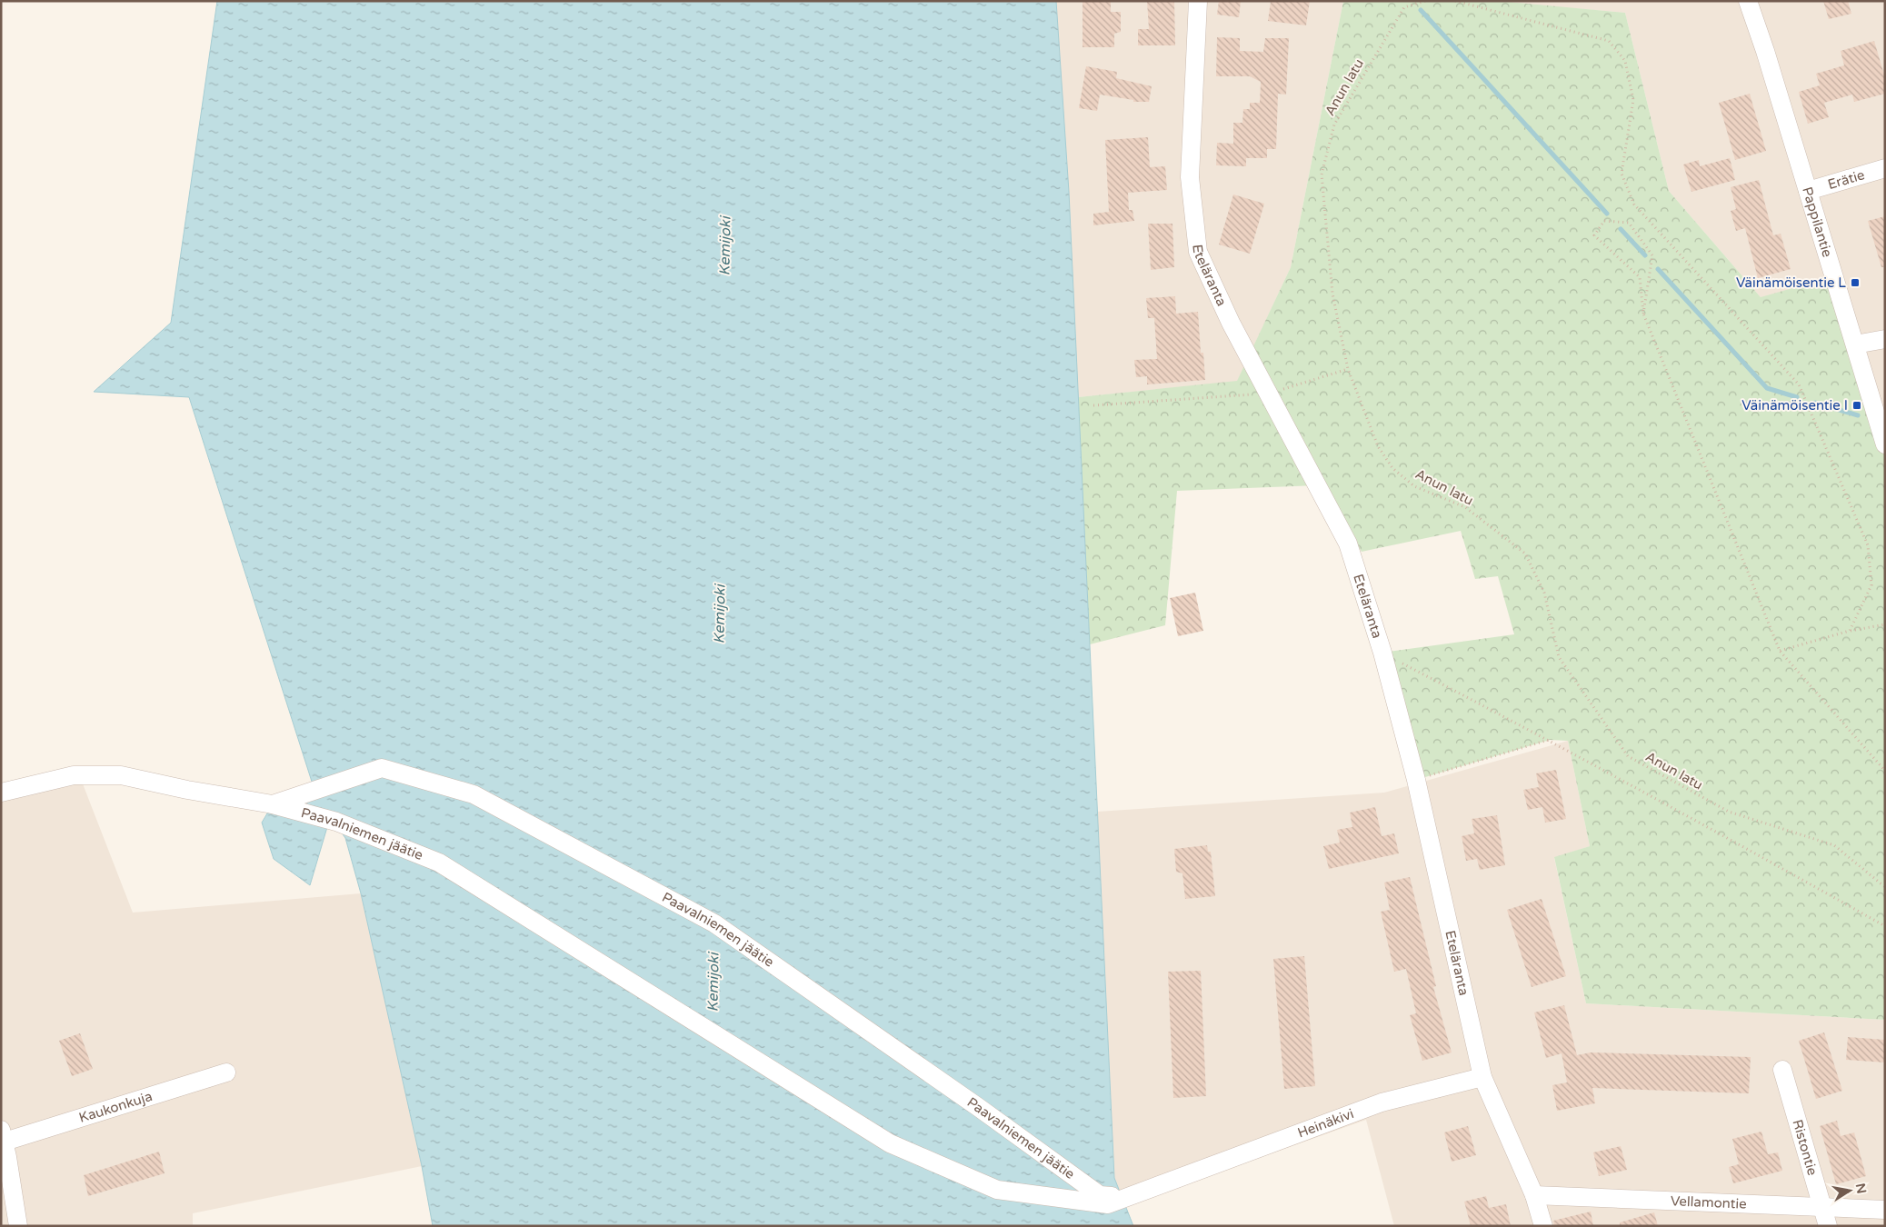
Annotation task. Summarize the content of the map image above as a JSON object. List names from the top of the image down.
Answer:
{
  "streets": {
    "street": [
      "Erätie",
      "Pappilantie",
      "Eteläranta",
      "Paavalniemen jäätie",
      "Kaukonkuja",
      "Heinäkivi",
      "Ristontie",
      "Vellamontie"
    ],
    "path": ["Anun latu"]
  },
  "crossings": [
    ["Erätie", "Pappilantie"],
    ["Eteläranta", "Heinäkivi"],
    ["Eteläranta", "Vellamontie"],
    ["Paavalniemen jäätie", "Heinäkivi"],
    ["Ristontie", "Vellamontie"]
  ],
  "water": ["Kemijoki"],
  "places": {
    "transit": ["Väinämöisentie L", "Väinämöisentie I"]
  },
  "north": "right"
}
